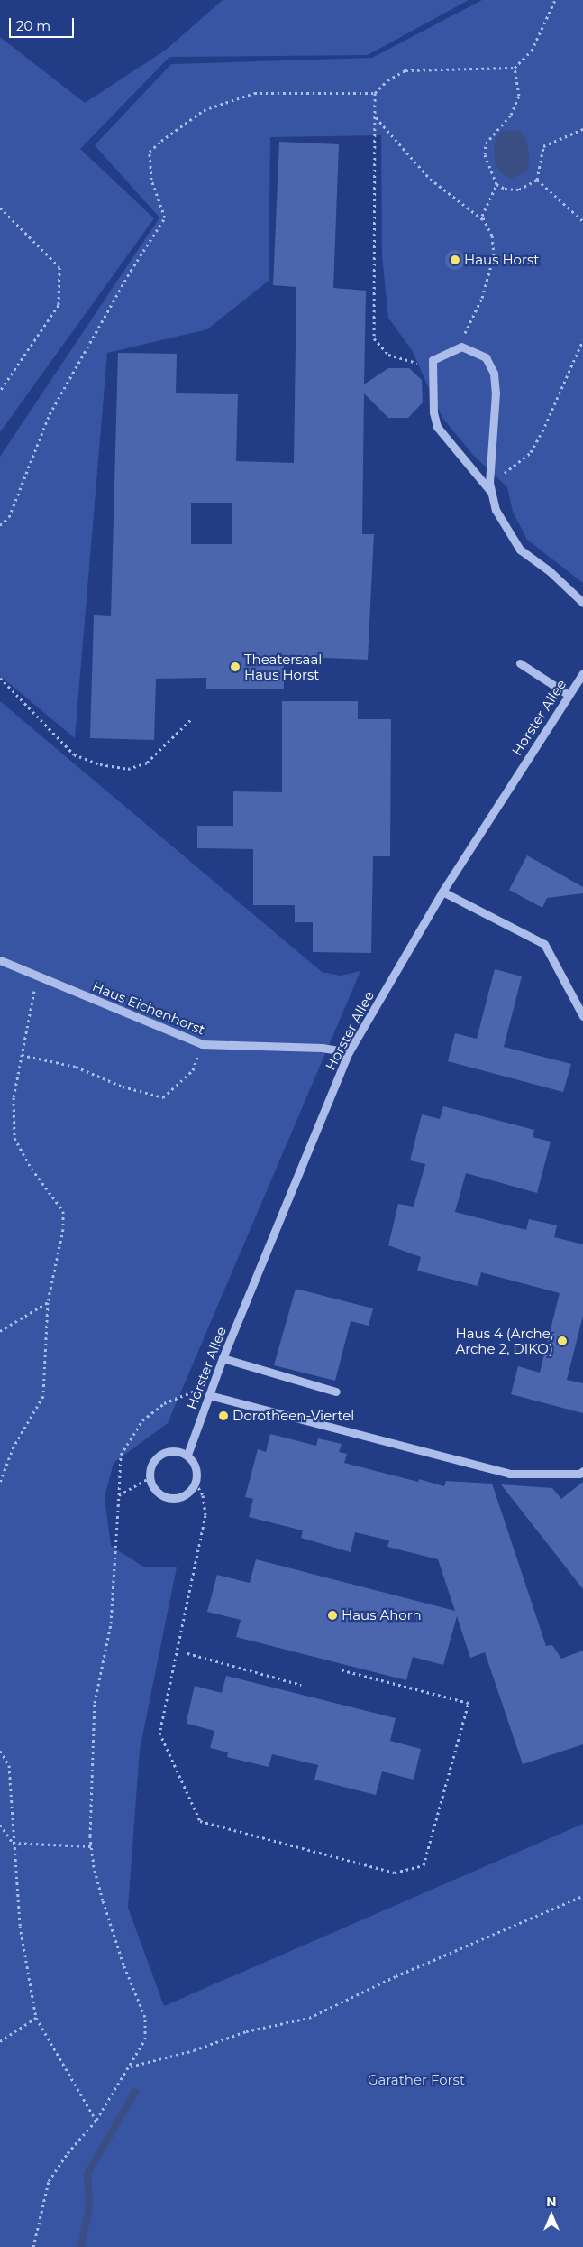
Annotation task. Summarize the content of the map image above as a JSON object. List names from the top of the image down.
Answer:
{
  "streets": {
    "street": ["Horster Allee", "Haus Eichenhorst"]
  },
  "crossings": [
    ["Horster Allee", "Haus Eichenhorst"]
  ],
  "parks": ["Garather Forst"],
  "places": [
    "Haus Horst",
    "Theatersaal Haus Horst",
    "Haus 4 (Arche, Arche 2, DIKO)",
    "Dorotheen-Viertel",
    "Haus Ahorn"
  ],
  "scale_bar": "20 m",
  "north": "top"
}
